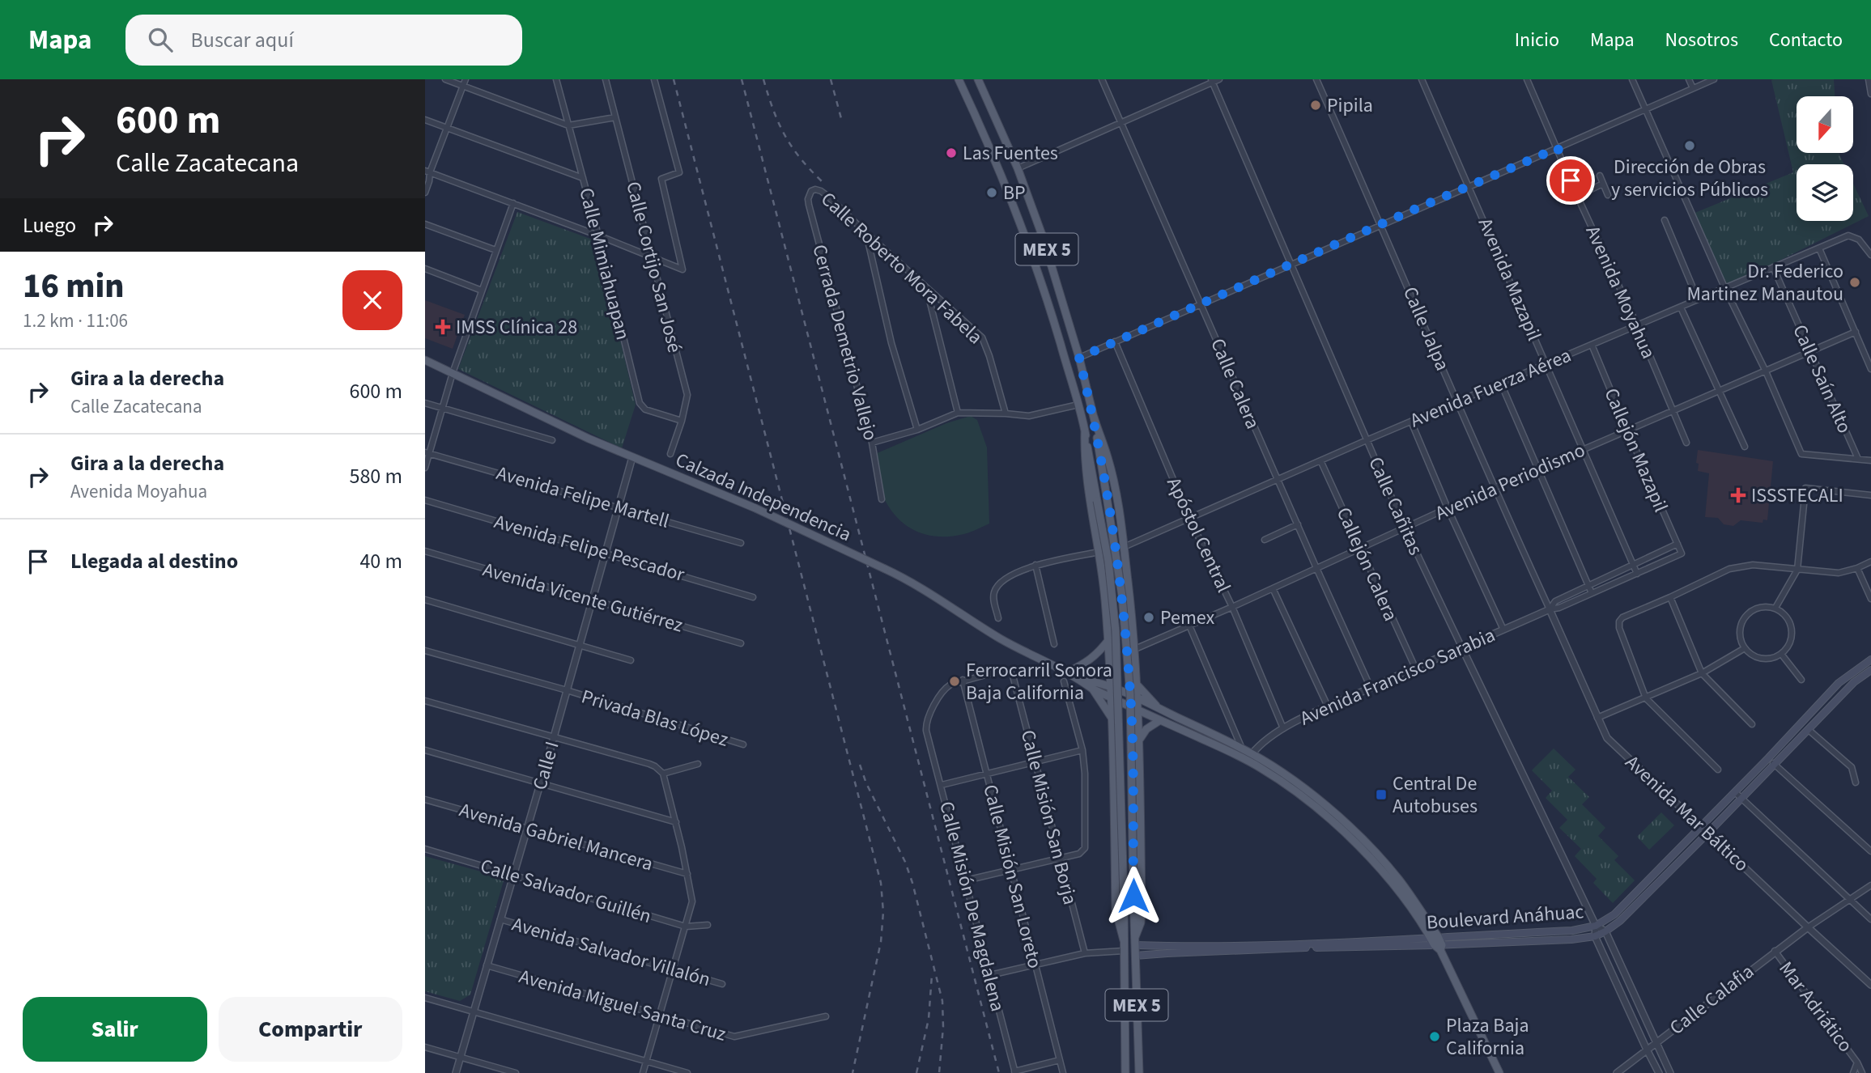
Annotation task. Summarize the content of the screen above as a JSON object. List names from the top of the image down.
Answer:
{
  "streets": {
    "main road": ["MEX 5", "Calzada Independencia", "Boulevard Anáhuac"],
    "street": [
      "Calle Mimiahuapan",
      "Calle Cortijo San José",
      "Calle Roberto Mora Fabela",
      "Avenida Mazapil",
      "Avenida Moyahua",
      "Calle Jalpa",
      "Cerrada Demetrio Vallejo",
      "Calle Saín Alto",
      "Calle Calera",
      "Avenida Fuerza Aérea",
      "Callejón Mazapil",
      "Avenida Periodismo",
      "Avenida Felipe Martell",
      "Calle Cañitas",
      "Apóstol Central",
      "Avenida Felipe Pescador",
      "Callejón Calera",
      "Avenida Vicente Gutiérrez",
      "Avenida Francisco Sarabia",
      "Privada Blas López",
      "Calle I",
      "Avenida Mar Báltico",
      "Calle Misión San Borja",
      "Avenida Gabriel Mancera",
      "Calle Misión San Loreto",
      "Calle Salvador Guillén",
      "Calle Misión De Magdalena",
      "Avenida Salvador Villalón",
      "Calle Calafia",
      "Avenida Miguel Santa Cruz",
      "Mar Adriático"
    ]
  },
  "crossings": [
    ["MEX 5", "Boulevard Anáhuac"],
    ["Calle Mimiahuapan", "Calle Cortijo San José"],
    ["Calle Roberto Mora Fabela", "Cerrada Demetrio Vallejo"],
    ["Avenida Mazapil", "Avenida Fuerza Aérea"],
    ["Avenida Mazapil", "Avenida Periodismo"],
    ["Avenida Mazapil", "Avenida Francisco Sarabia"],
    ["Avenida Moyahua", "Avenida Fuerza Aérea"],
    ["Avenida Moyahua", "Avenida Periodismo"],
    ["Calle Jalpa", "Avenida Fuerza Aérea"],
    ["Calle Jalpa", "Avenida Periodismo"],
    ["Calle Jalpa", "Avenida Francisco Sarabia"],
    ["Calle Jalpa", "Avenida Mar Báltico"],
    ["Calle Saín Alto", "Avenida Fuerza Aérea"],
    ["Calle Saín Alto", "Avenida Periodismo"],
    ["Calle Calera", "Avenida Fuerza Aérea"],
    ["Calle Calera", "Avenida Periodismo"],
    ["Calle Calera", "Avenida Francisco Sarabia"],
    ["Avenida Fuerza Aérea", "Callejón Mazapil"],
    ["Avenida Fuerza Aérea", "Calle Cañitas"],
    ["Avenida Fuerza Aérea", "Apóstol Central"],
    ["Avenida Fuerza Aérea", "Callejón Calera"],
    ["Callejón Mazapil", "Avenida Periodismo"],
    ["Callejón Mazapil", "Avenida Francisco Sarabia"],
    ["Avenida Periodismo", "Calle Cañitas"],
    ["Avenida Periodismo", "Apóstol Central"],
    ["Avenida Periodismo", "Callejón Calera"],
    ["Avenida Felipe Martell", "Calle I"],
    ["Calzada Independencia", "Avenida Francisco Sarabia"],
    ["Calzada Independencia", "Calle I"],
    ["Calzada Independencia", "Boulevard Anáhuac"],
    ["Calle Cañitas", "Avenida Francisco Sarabia"],
    ["Calle Cañitas", "Boulevard Anáhuac"],
    ["Apóstol Central", "Avenida Francisco Sarabia"],
    ["Avenida Felipe Pescador", "Calle I"],
    ["Callejón Calera", "Avenida Francisco Sarabia"],
    ["Avenida Vicente Gutiérrez", "Calle I"],
    ["Avenida Francisco Sarabia", "Avenida Mar Báltico"],
    ["Privada Blas López", "Calle I"],
    ["Calle I", "Avenida Gabriel Mancera"],
    ["Calle I", "Calle Salvador Guillén"],
    ["Calle I", "Avenida Salvador Villalón"],
    ["Calle I", "Avenida Miguel Santa Cruz"],
    ["Avenida Mar Báltico", "Boulevard Anáhuac"],
    ["Avenida Mar Báltico", "Calle Calafia"],
    ["Calle Misión San Borja", "Calle Misión San Loreto"],
    ["Calle Misión San Borja", "Calle Misión De Magdalena"],
    ["Calle Misión San Loreto", "Calle Misión De Magdalena"],
    ["Calle Calafia", "Mar Adriático"]
  ],
  "places": {
    "other": [
      "Pipila",
      "Dirección de Obras y servicios Públicos",
      "Las Fuentes",
      "BP",
      "Dr. Federico Martinez Manautou",
      "Pemex",
      "Ferrocarril Sonora Baja California",
      "Plaza Baja California"
    ],
    "health": ["IMSS Clínica 28", "ISSSTECALI"],
    "transit": ["Central De Autobuses"]
  },
  "north": "bottom",
  "page": {
    "header": "Mapa",
    "search": "Buscar aquí",
    "nav": [
      "Inicio",
      "Mapa",
      "Nosotros",
      "Contacto"
    ],
    "turn": ["600 m", "Calle Zacatecana"],
    "then": "Luego",
    "heading": ["16 min", "1.2 km · 11:06"],
    "list": [
      {
        "name": "Gira a la derecha",
        "note": "Calle Zacatecana",
        "value": "600 m"
      },
      {
        "name": "Gira a la derecha",
        "note": "Avenida Moyahua",
        "value": "580 m"
      },
      {
        "name": "Llegada al destino",
        "value": "40 m"
      }
    ],
    "buttons": ["Salir", "Compartir"]
  }
}
